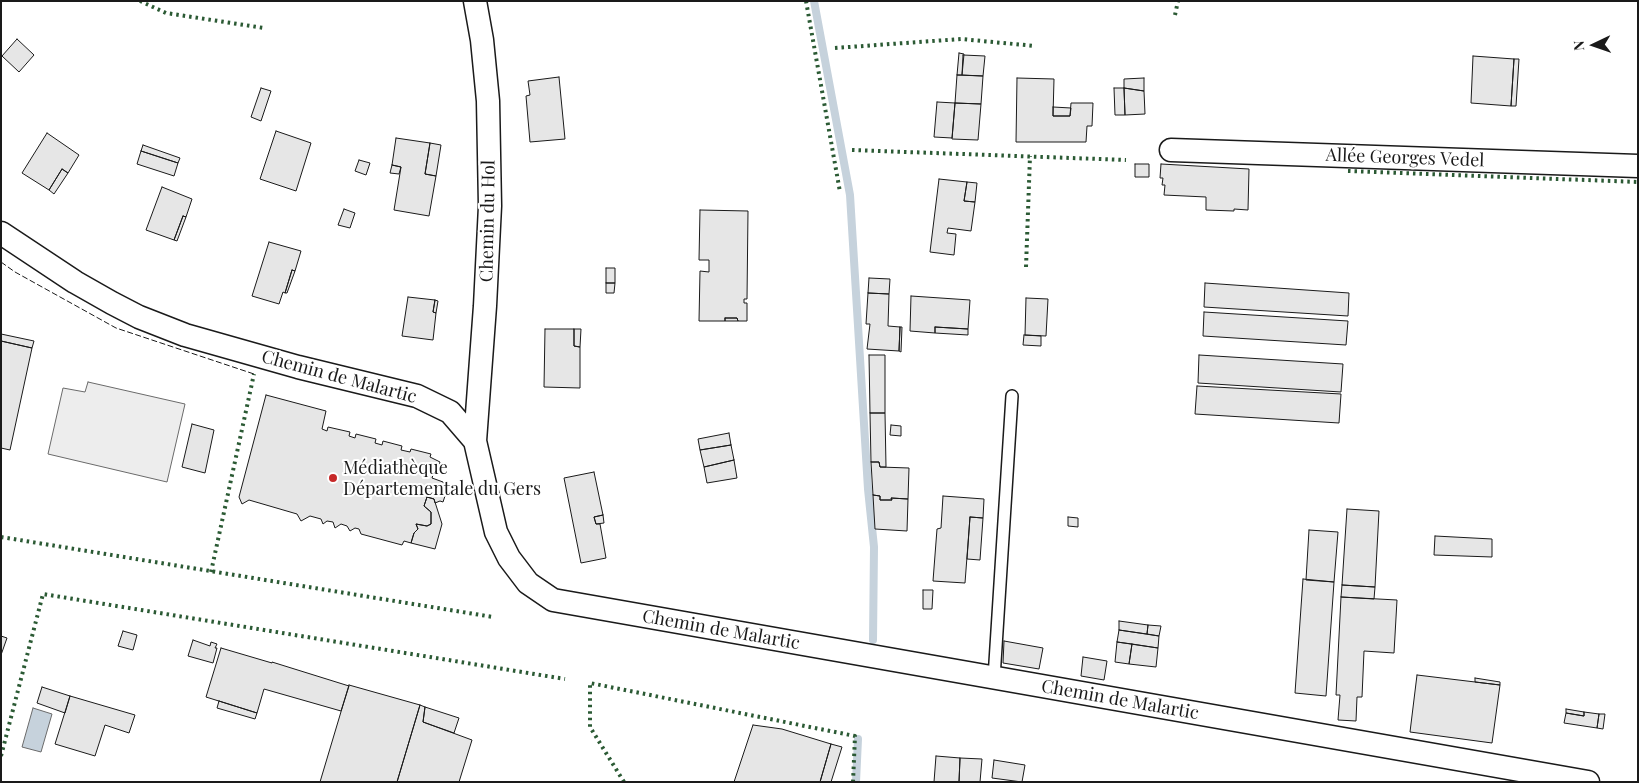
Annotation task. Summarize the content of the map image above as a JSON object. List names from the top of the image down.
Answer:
{
  "streets": {
    "street": ["Allée Georges Vedel", "Chemin du Hol", "Chemin de Malartic"]
  },
  "crossings": [
    ["Chemin du Hol", "Chemin de Malartic"]
  ],
  "places": ["Médiathèque Départementale du Gers"],
  "north": "left"
}
